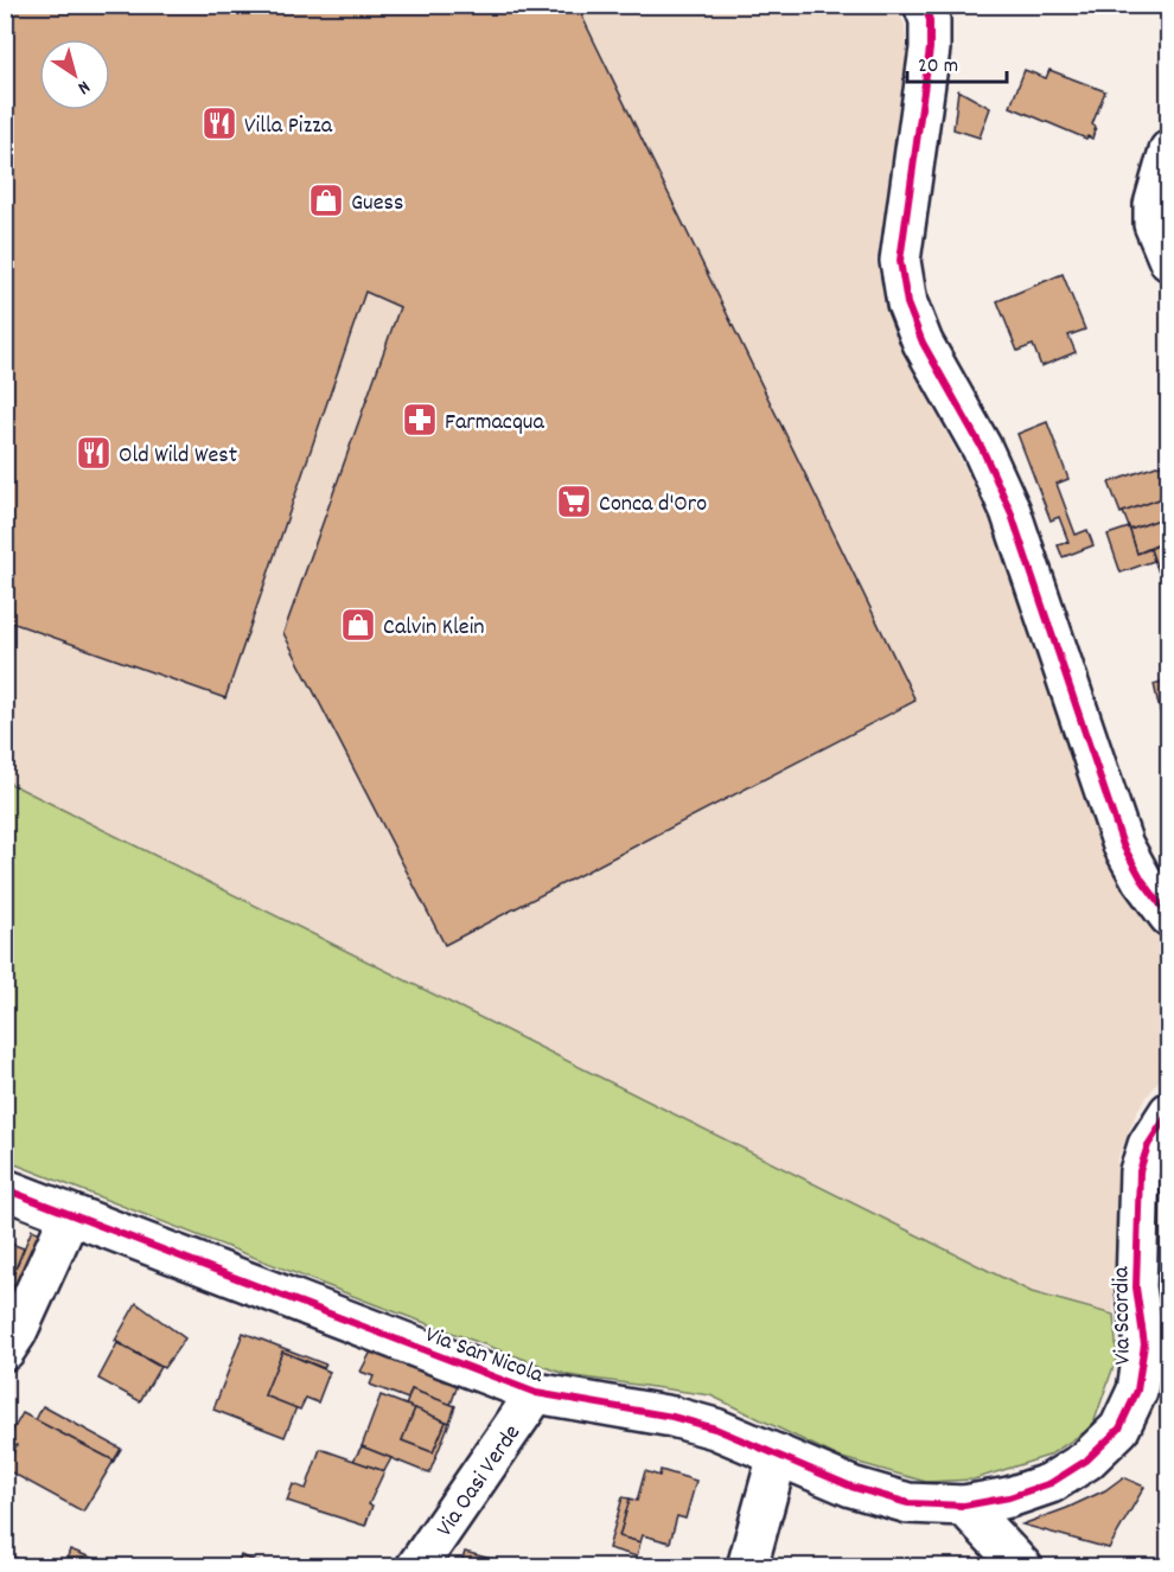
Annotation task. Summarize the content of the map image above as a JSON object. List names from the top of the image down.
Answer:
{
  "streets": {
    "street": ["Via Scordia", "Via San Nicola", "Via Oasi Verde"]
  },
  "crossings": [
    ["Via Scordia", "Via San Nicola"],
    ["Via San Nicola", "Via Oasi Verde"]
  ],
  "places": {
    "restaurant": ["Villa Pizza", "Old Wild West"],
    "shop": ["Guess", "Calvin Klein"],
    "pharmacy": ["Farmacqua"],
    "supermarket": ["Conca d'Oro"]
  },
  "scale_bar": "20 m",
  "north": "bottom right"
}
